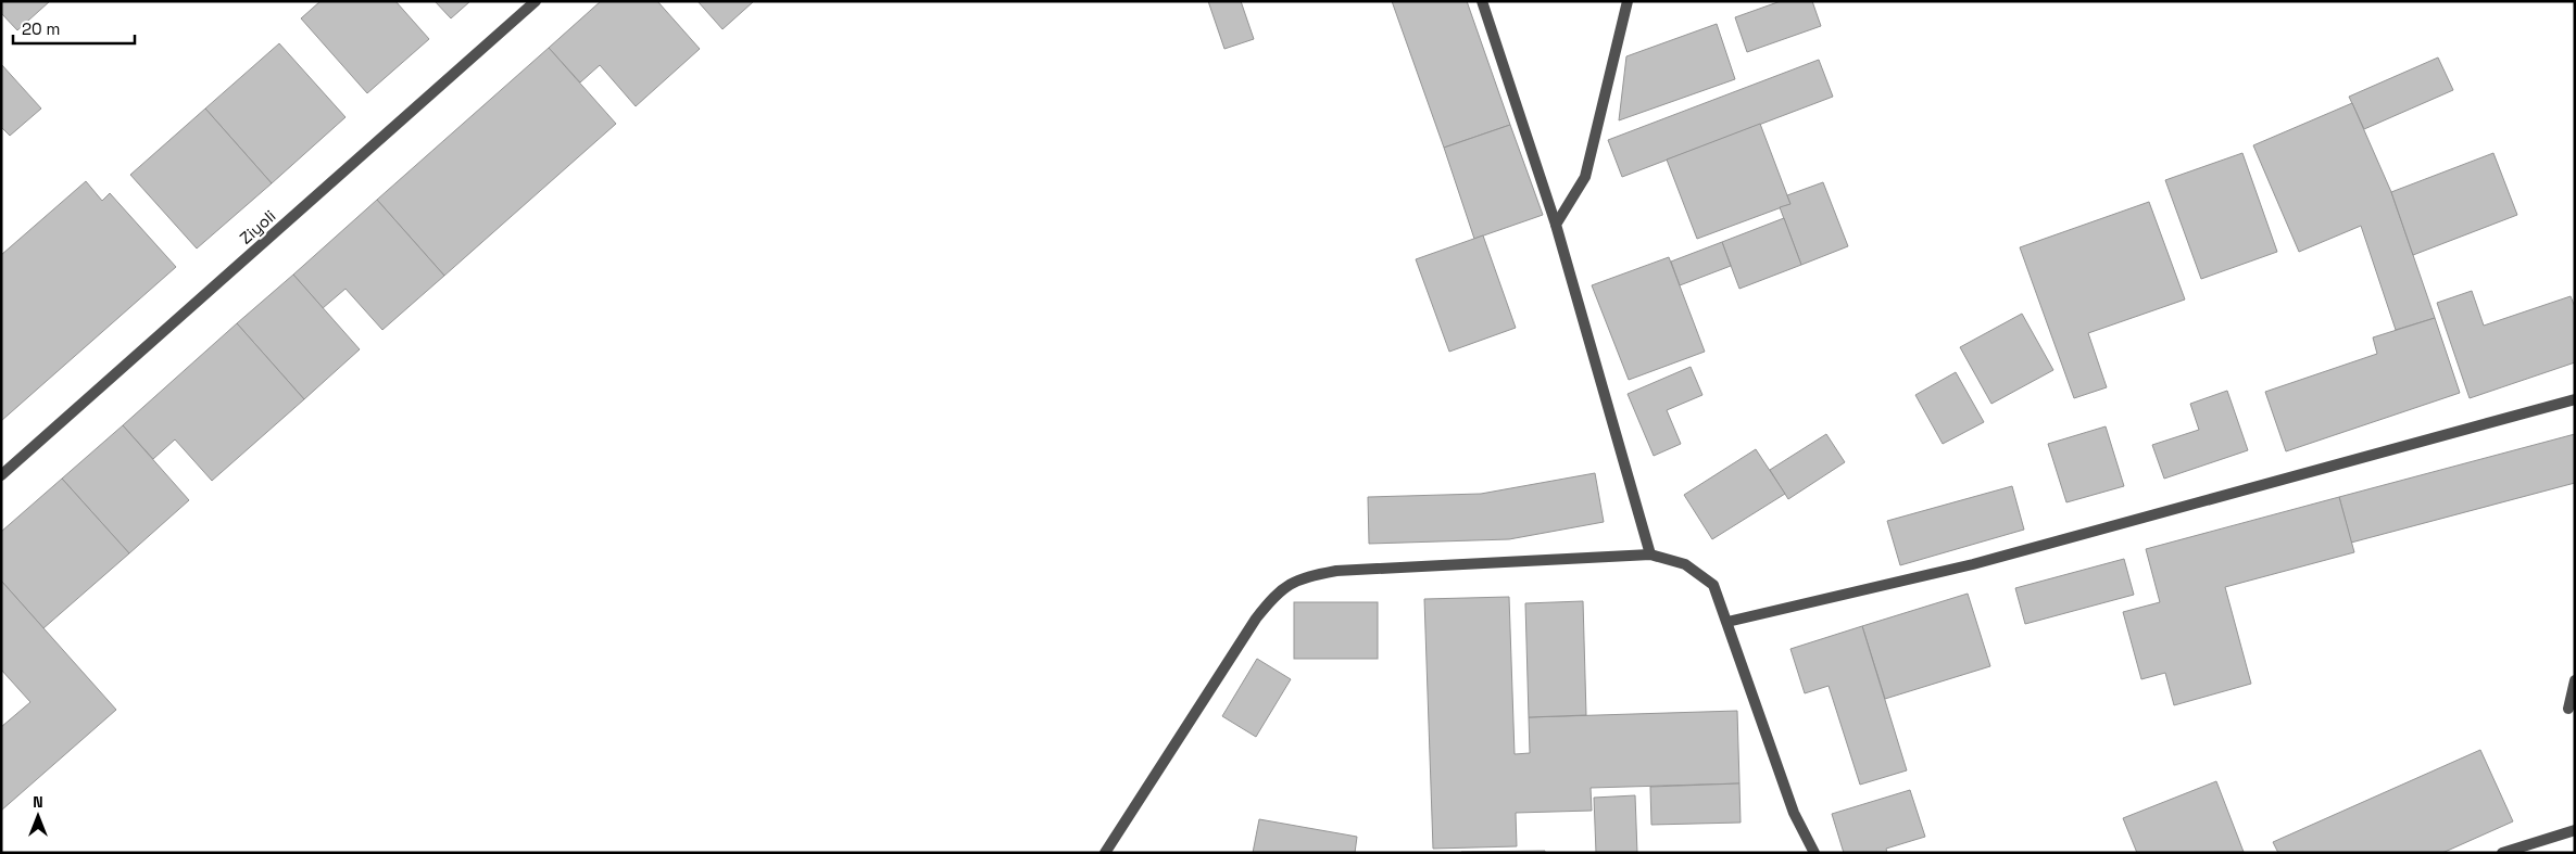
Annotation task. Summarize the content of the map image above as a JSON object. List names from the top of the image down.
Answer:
{
  "streets": {
    "street": ["Ziyoli"]
  },
  "scale_bar": "20 m",
  "north": "top"
}
